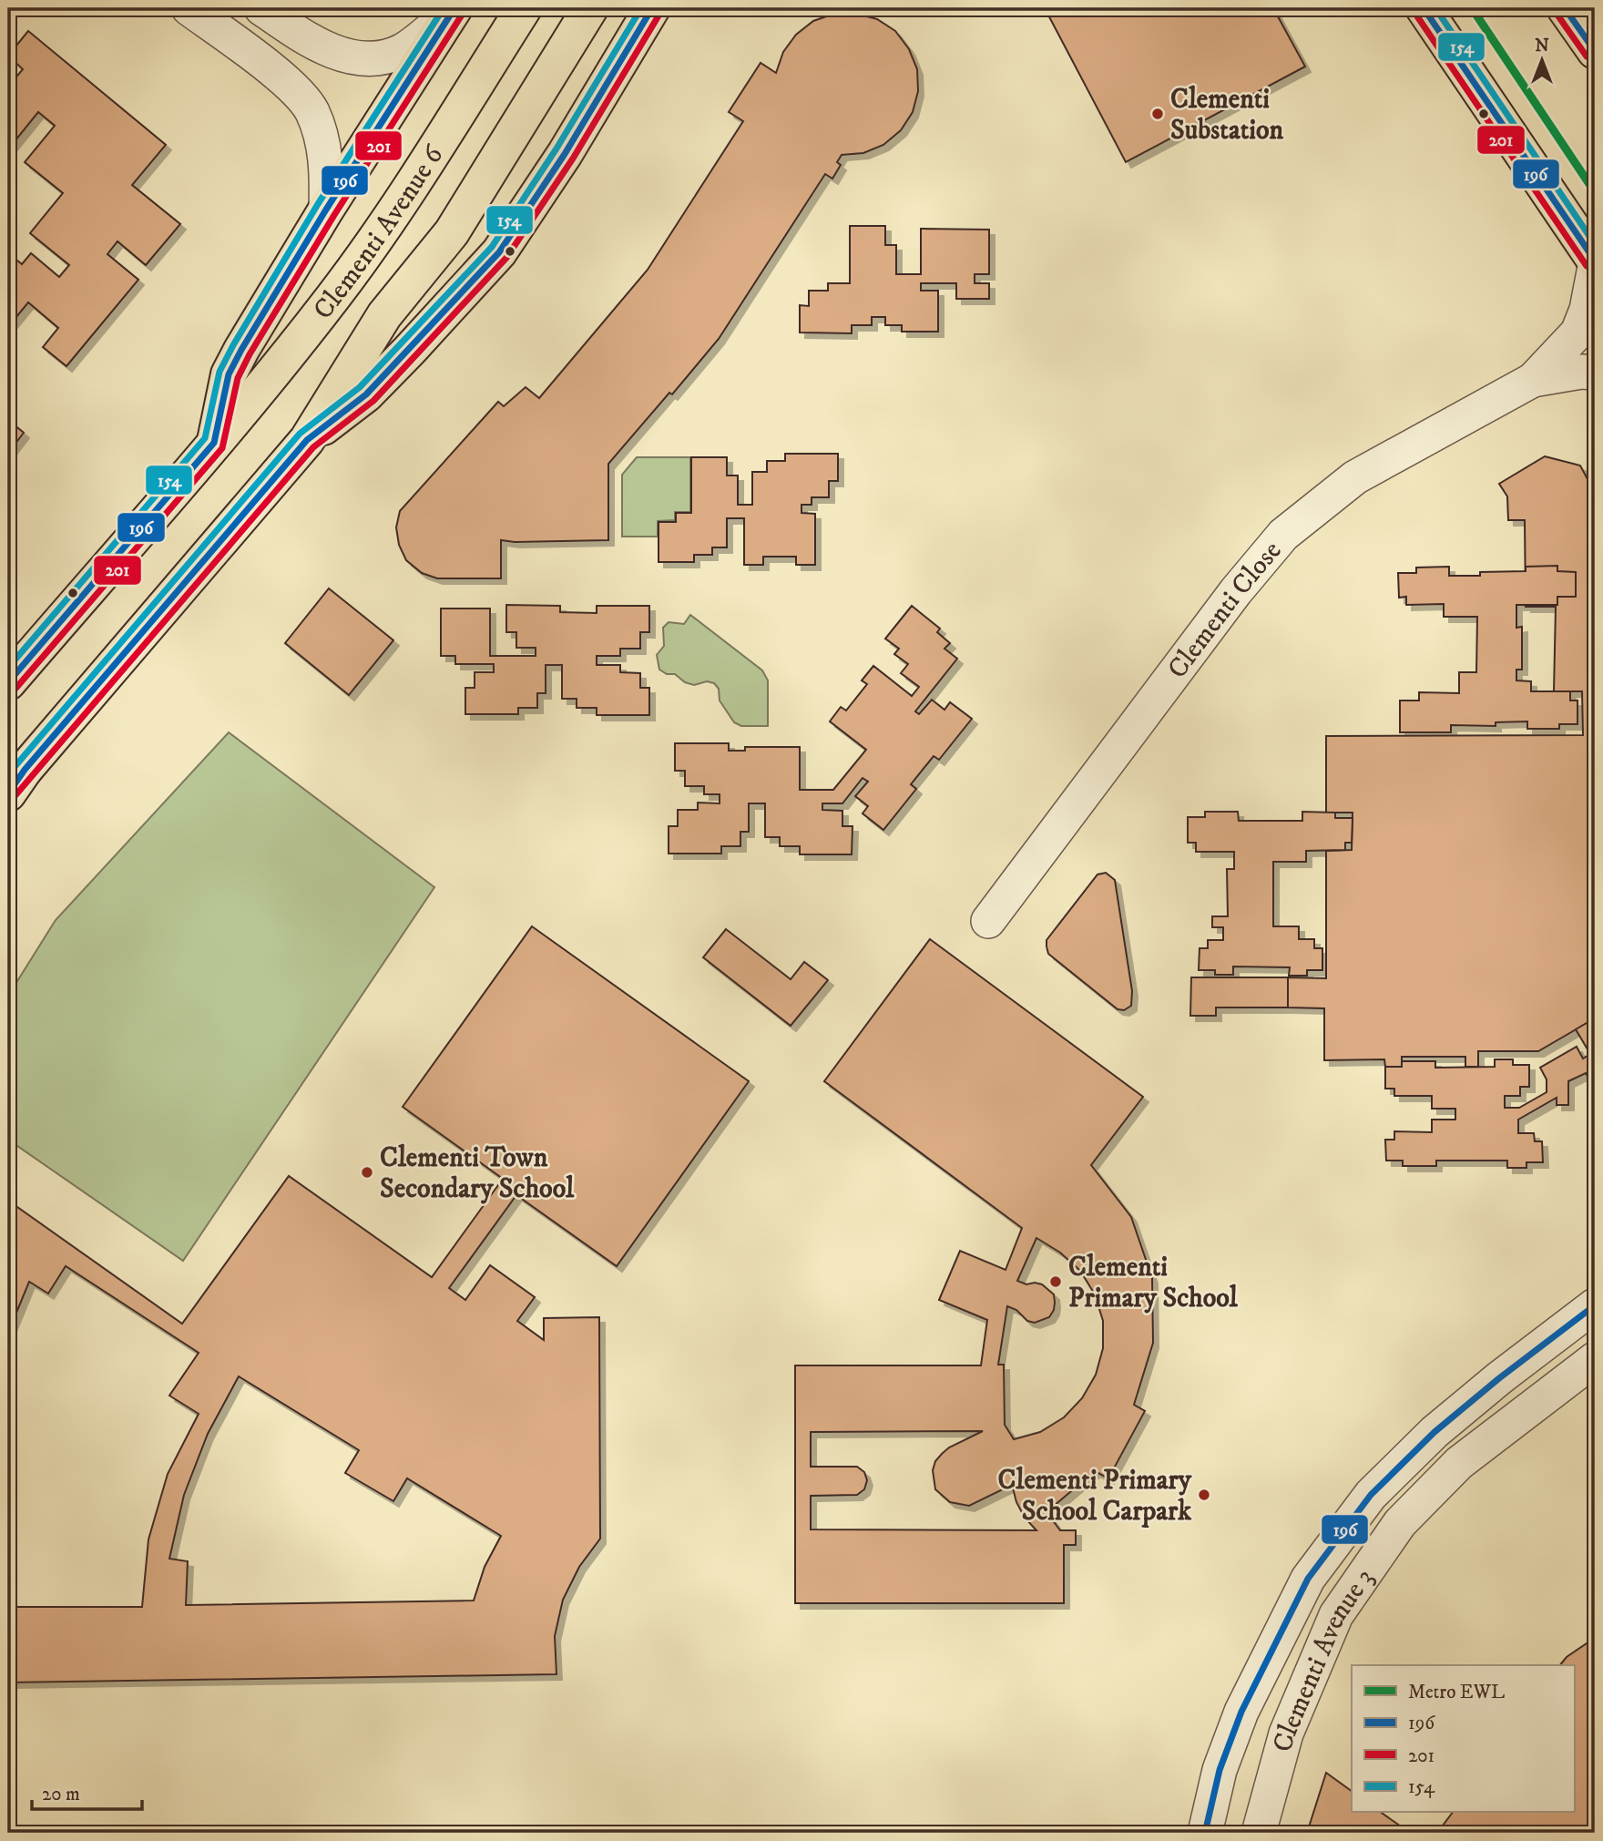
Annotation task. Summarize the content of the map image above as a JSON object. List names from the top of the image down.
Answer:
{
  "streets": {
    "main road": ["Clementi Avenue 6"],
    "street": ["Clementi Close", "Clementi Avenue 3"]
  },
  "places": [
    "Clementi Substation",
    "Clementi Town Secondary School",
    "Clementi Primary School",
    "Clementi Primary School Carpark"
  ],
  "lines": [
    "metro line EWL",
    "transit line 196",
    "transit line 154",
    "transit line 201"
  ],
  "legend": [
    "Metro EWL",
    "196",
    "201",
    "154"
  ],
  "scale_bar": "20 m",
  "north": "top"
}
